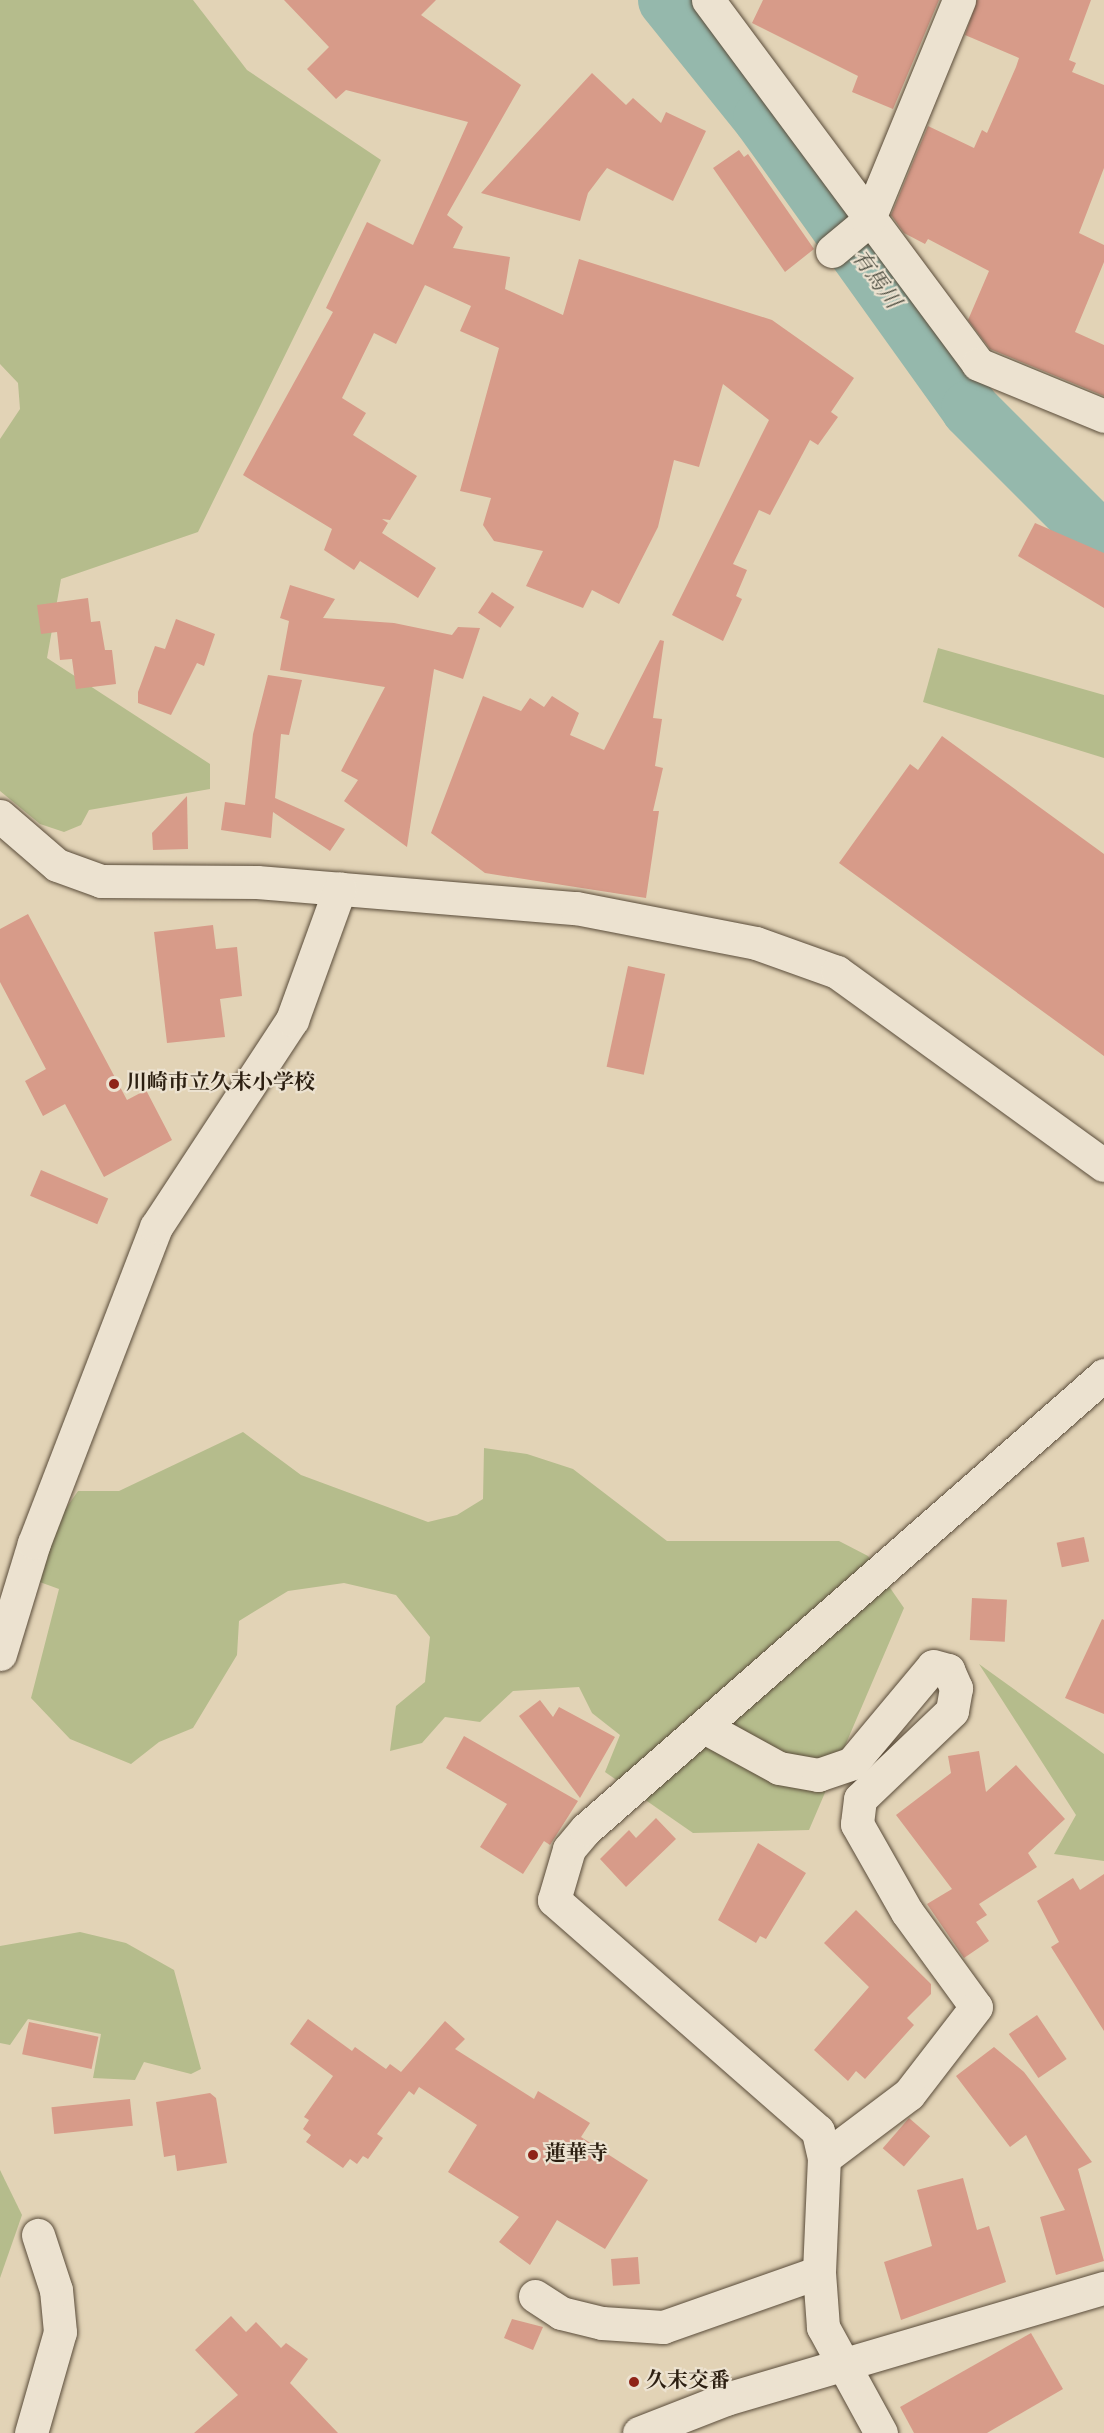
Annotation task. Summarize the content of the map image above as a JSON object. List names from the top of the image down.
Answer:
{
  "water": ["有馬川"],
  "places": ["川崎市立久末小学校", "蓮華寺", "久末交番"]
}
